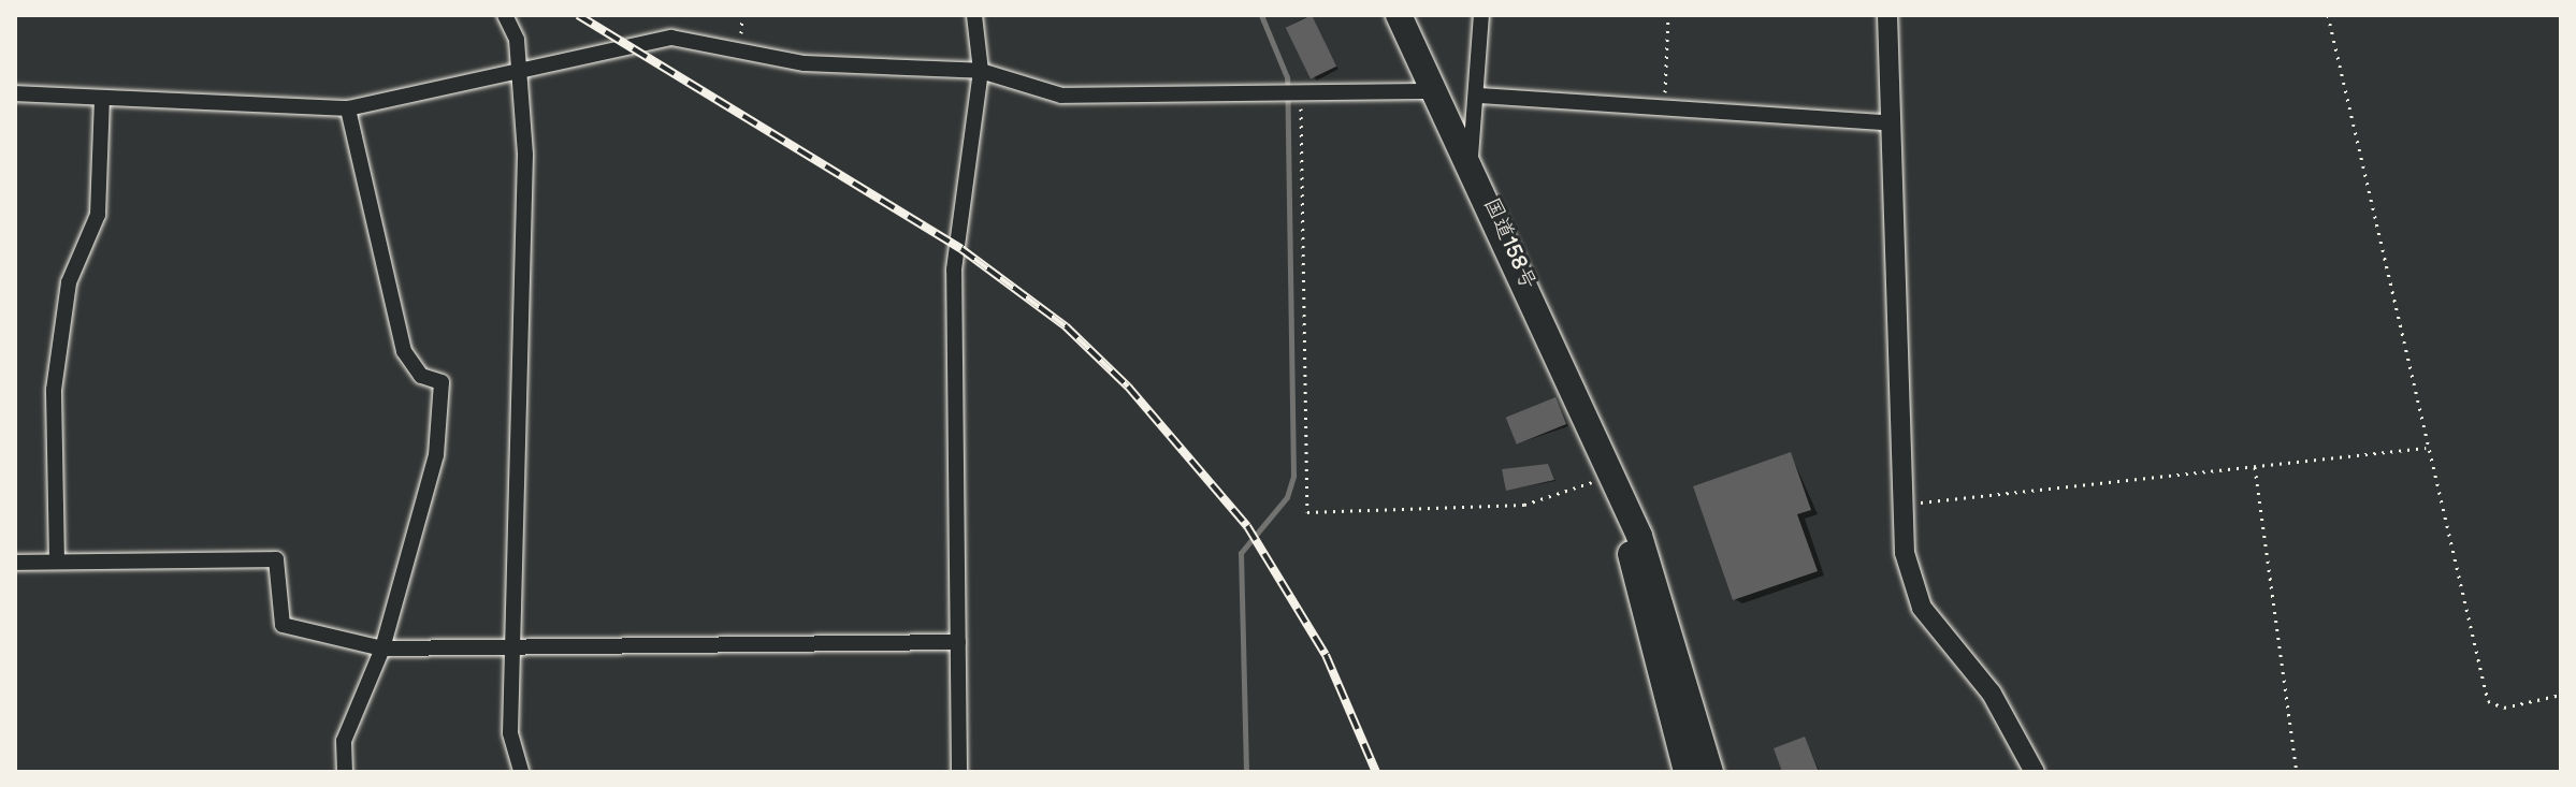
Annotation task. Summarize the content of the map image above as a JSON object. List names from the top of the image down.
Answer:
{
  "streets": {
    "highway": ["国道158号"]
  }
}
